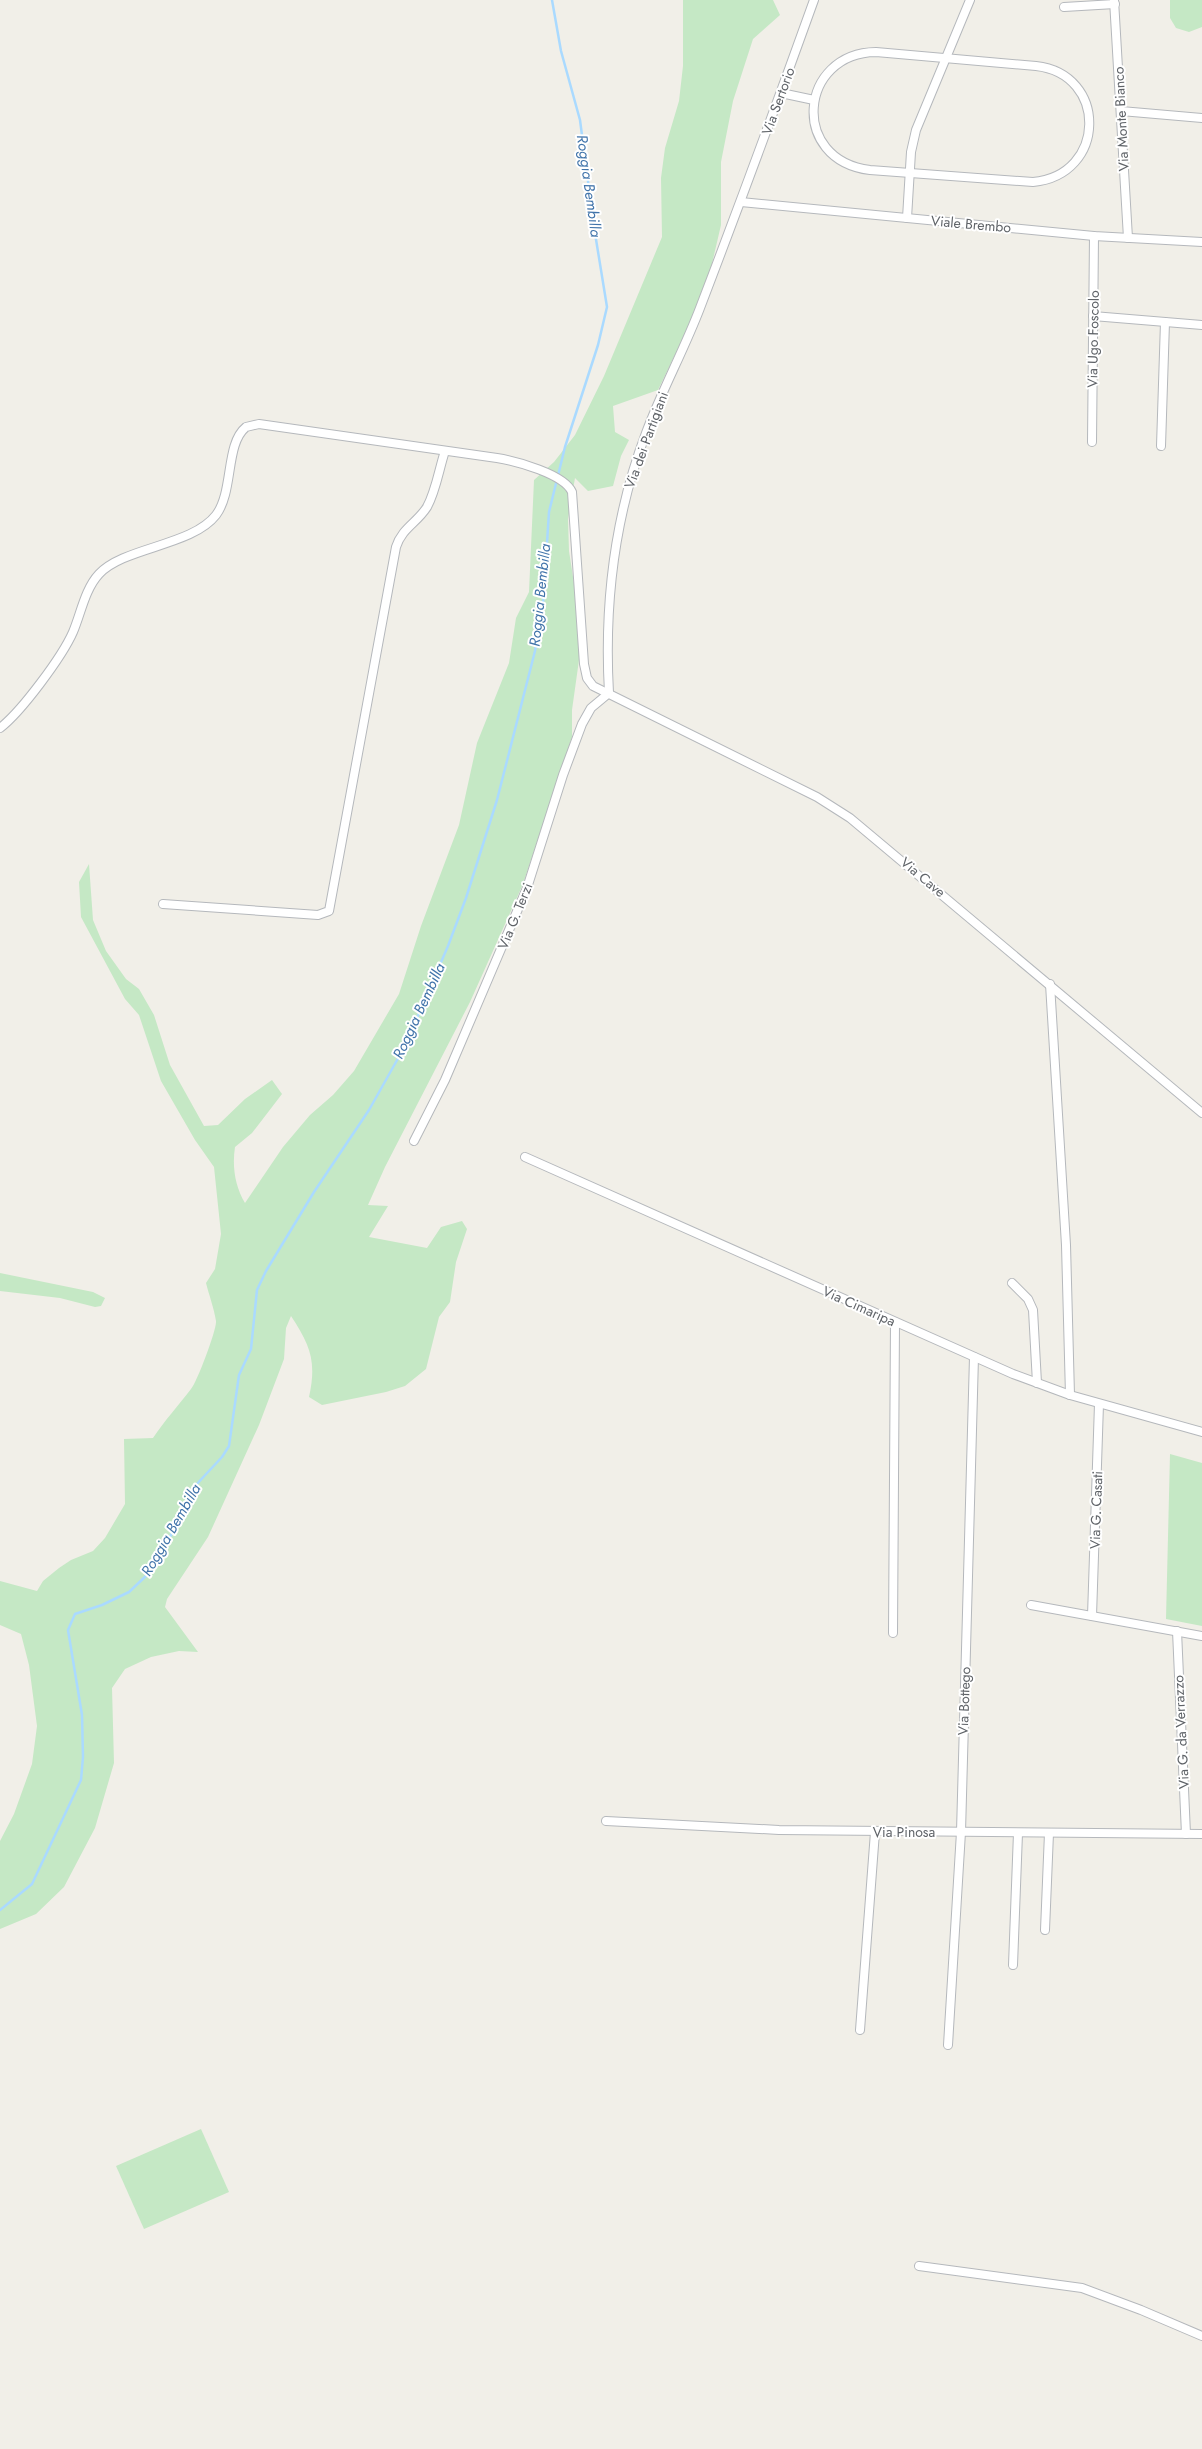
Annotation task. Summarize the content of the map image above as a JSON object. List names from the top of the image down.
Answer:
{
  "streets": {
    "street": [
      "Via Sertorio",
      "Via Monte Bianco",
      "Viale Brembo",
      "Via Ugo Foscolo",
      "Via dei Partigiani",
      "Via Cave",
      "Via G. Terzi",
      "Via Cimaripa",
      "Via G. Casati",
      "Via Bottego",
      "Via G. da Verrazzo",
      "Via Pinosa"
    ]
  },
  "crossings": [
    ["Via Sertorio", "Viale Brembo"],
    ["Via Sertorio", "Via dei Partigiani"],
    ["Via Monte Bianco", "Viale Brembo"],
    ["Viale Brembo", "Via Ugo Foscolo"],
    ["Viale Brembo", "Via dei Partigiani"],
    ["Via dei Partigiani", "Via Cave"],
    ["Via dei Partigiani", "Via G. Terzi"],
    ["Via Cave", "Via G. Terzi"],
    ["Via Cimaripa", "Via G. Casati"],
    ["Via Cimaripa", "Via Bottego"],
    ["Via Bottego", "Via Pinosa"],
    ["Via G. da Verrazzo", "Via Pinosa"]
  ],
  "water": ["Roggia Bembilla"]
}
